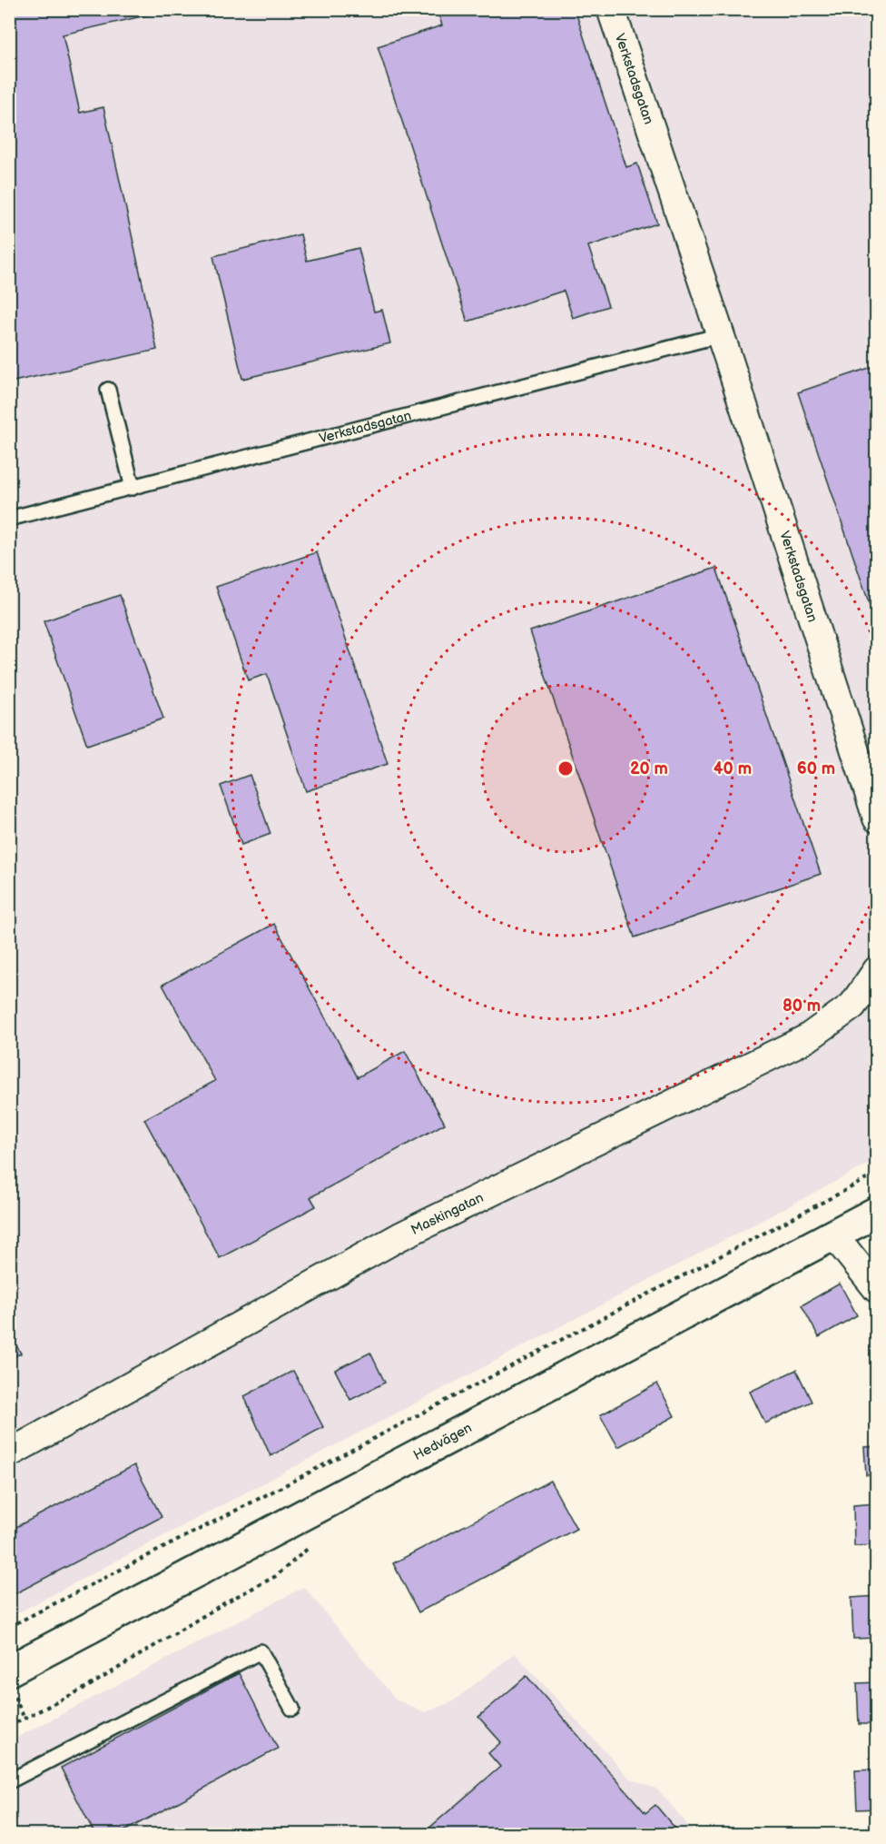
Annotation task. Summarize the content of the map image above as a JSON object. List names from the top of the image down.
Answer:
{
  "streets": {
    "main road": ["Hedvägen"],
    "street": ["Verkstadsgatan", "Maskingatan"]
  },
  "rings": [
    "20 m",
    "40 m",
    "60 m",
    "80 m"
  ]
}
